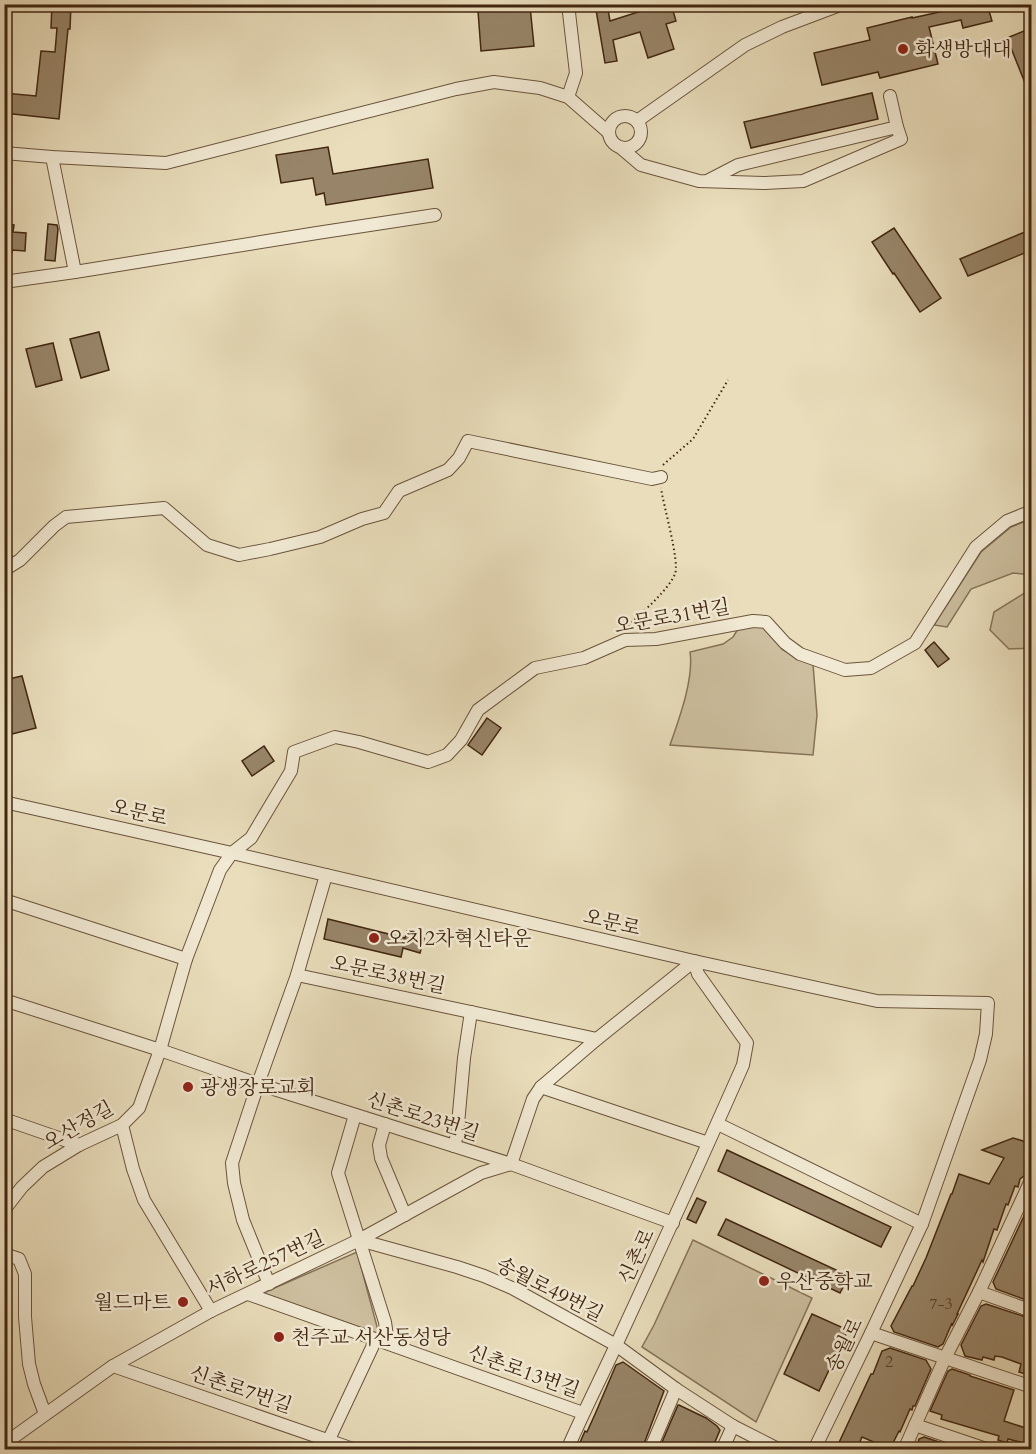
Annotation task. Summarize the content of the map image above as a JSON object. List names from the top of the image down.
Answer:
{
  "streets": {
    "street": [
      "오문로31번길",
      "오문로",
      "오문로38번길",
      "신촌로23번길",
      "오산정길",
      "신촌로",
      "서하로257번길",
      "송월로49번길",
      "송월로",
      "신촌로13번길",
      "신촌로7번길"
    ]
  },
  "crossings": [
    ["오문로31번길", "오문로"],
    ["오문로31번길", "오산정길"],
    ["오문로", "오문로38번길"],
    ["오문로", "오산정길"],
    ["오문로", "신촌로"],
    ["오문로", "송월로"],
    ["오문로38번길", "신촌로23번길"],
    ["오문로38번길", "서하로257번길"],
    ["신촌로23번길", "오산정길"],
    ["신촌로23번길", "신촌로"],
    ["신촌로23번길", "서하로257번길"],
    ["신촌로", "송월로49번길"],
    ["신촌로", "신촌로13번길"],
    ["서하로257번길", "송월로49번길"],
    ["서하로257번길", "신촌로13번길"],
    ["서하로257번길", "신촌로7번길"]
  ],
  "places": [
    "화생방대대",
    "오치2차혁신타운",
    "광생장로교회",
    "우산중학교",
    "월드마트",
    "천주교 서산동성당"
  ],
  "house_numbers": ["7-3", "2"]
}
